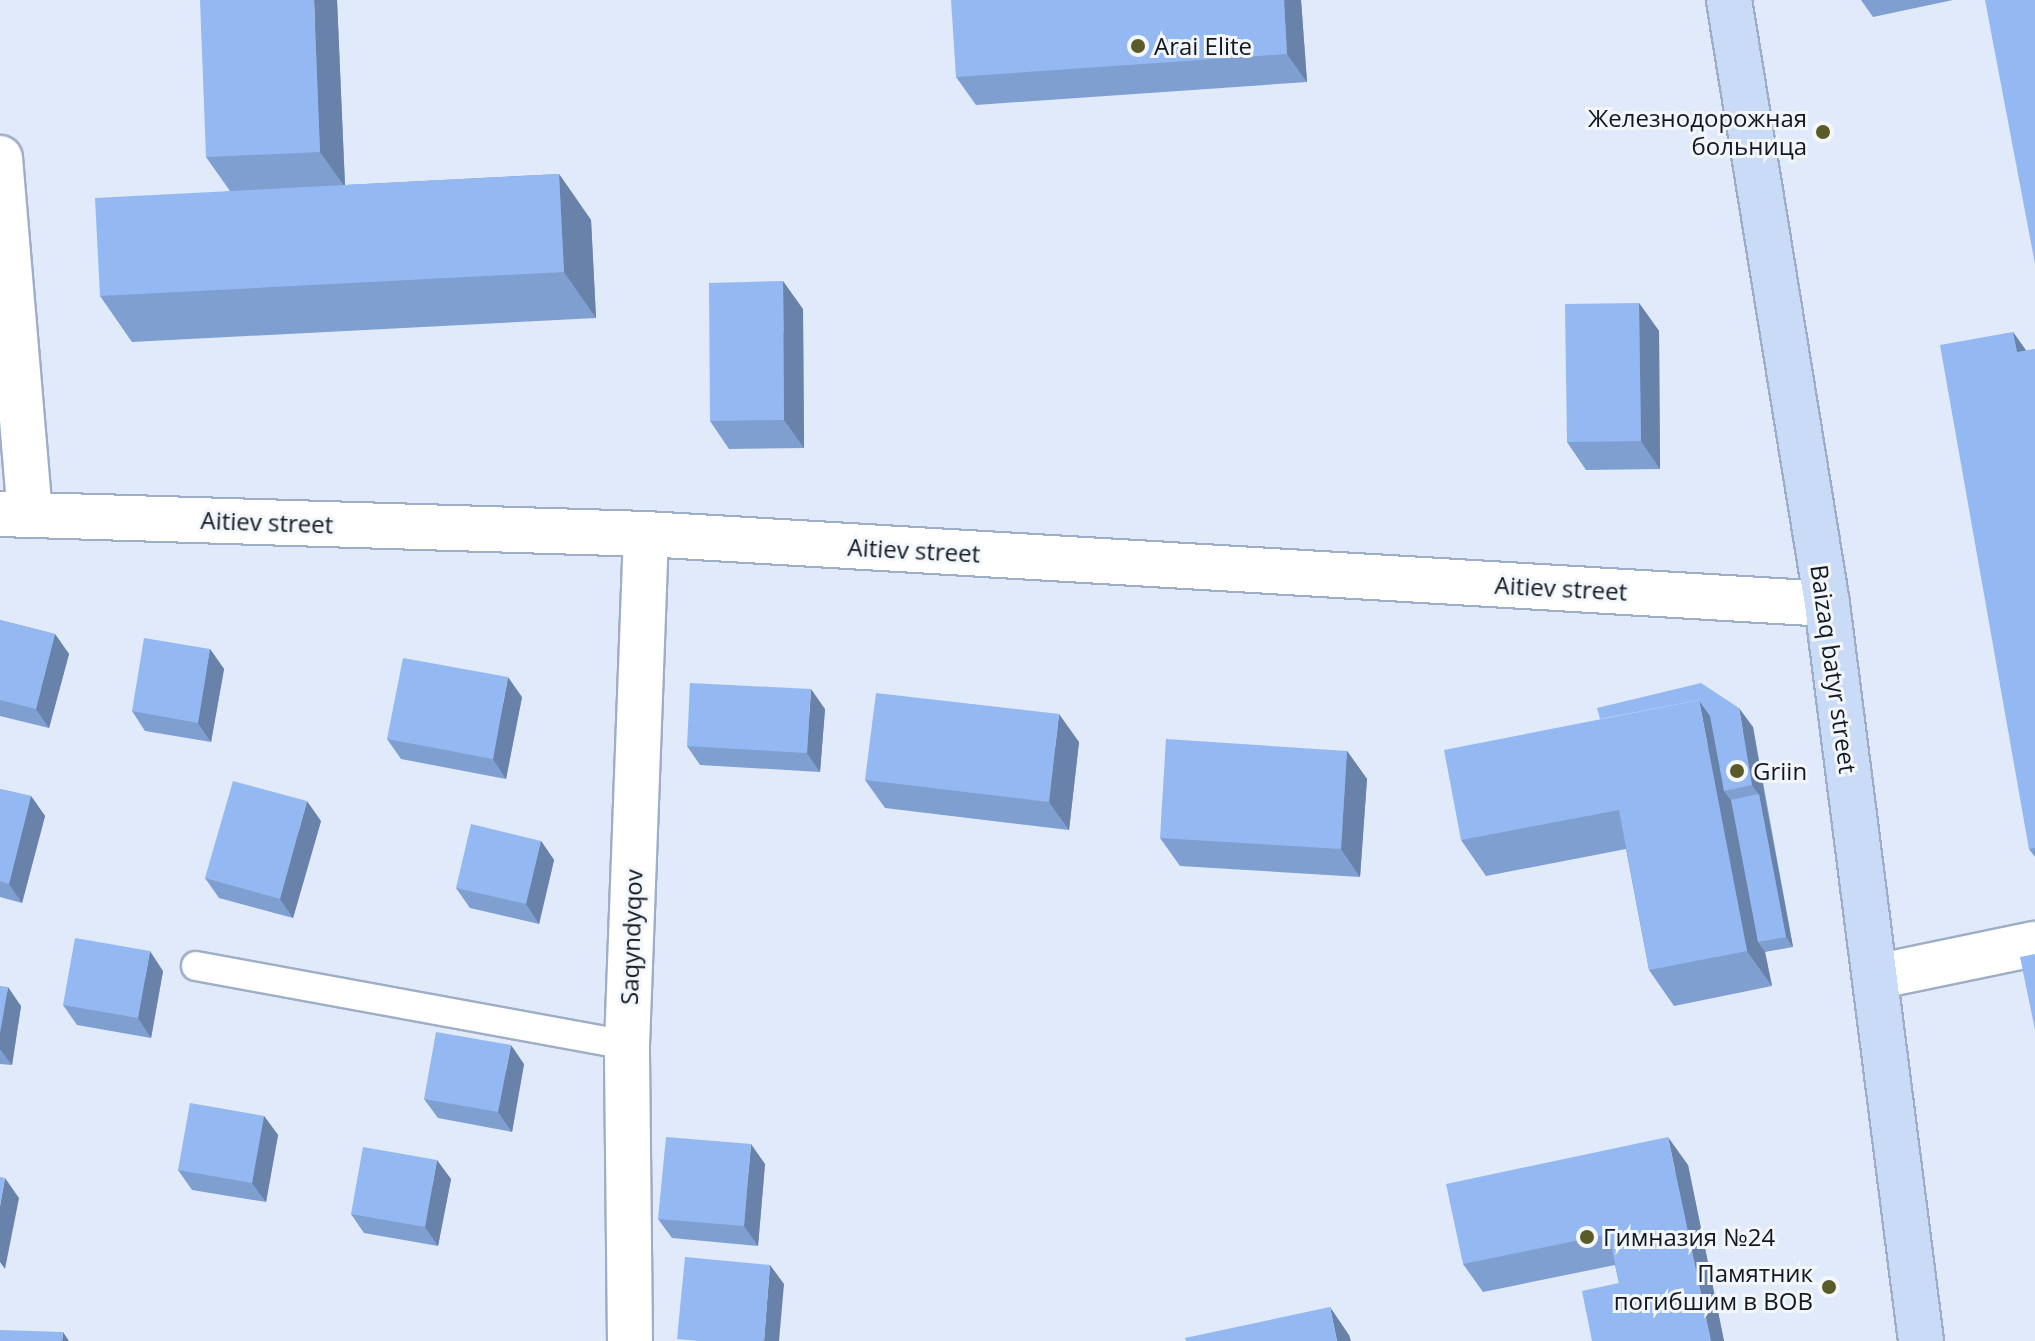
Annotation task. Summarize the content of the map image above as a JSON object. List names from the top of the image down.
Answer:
{
  "streets": {
    "main road": ["Baizaq batyr street"],
    "street": ["Aitiev street", "Saqyndyqov"]
  },
  "crossings": [
    ["Aitiev street", "Baizaq batyr street"],
    ["Aitiev street", "Saqyndyqov"]
  ],
  "places": [
    "Arai Elite",
    "Железнодорожная больница",
    "Griin",
    "Гимназия №24",
    "Памятник погибшим в ВОВ"
  ]
}
